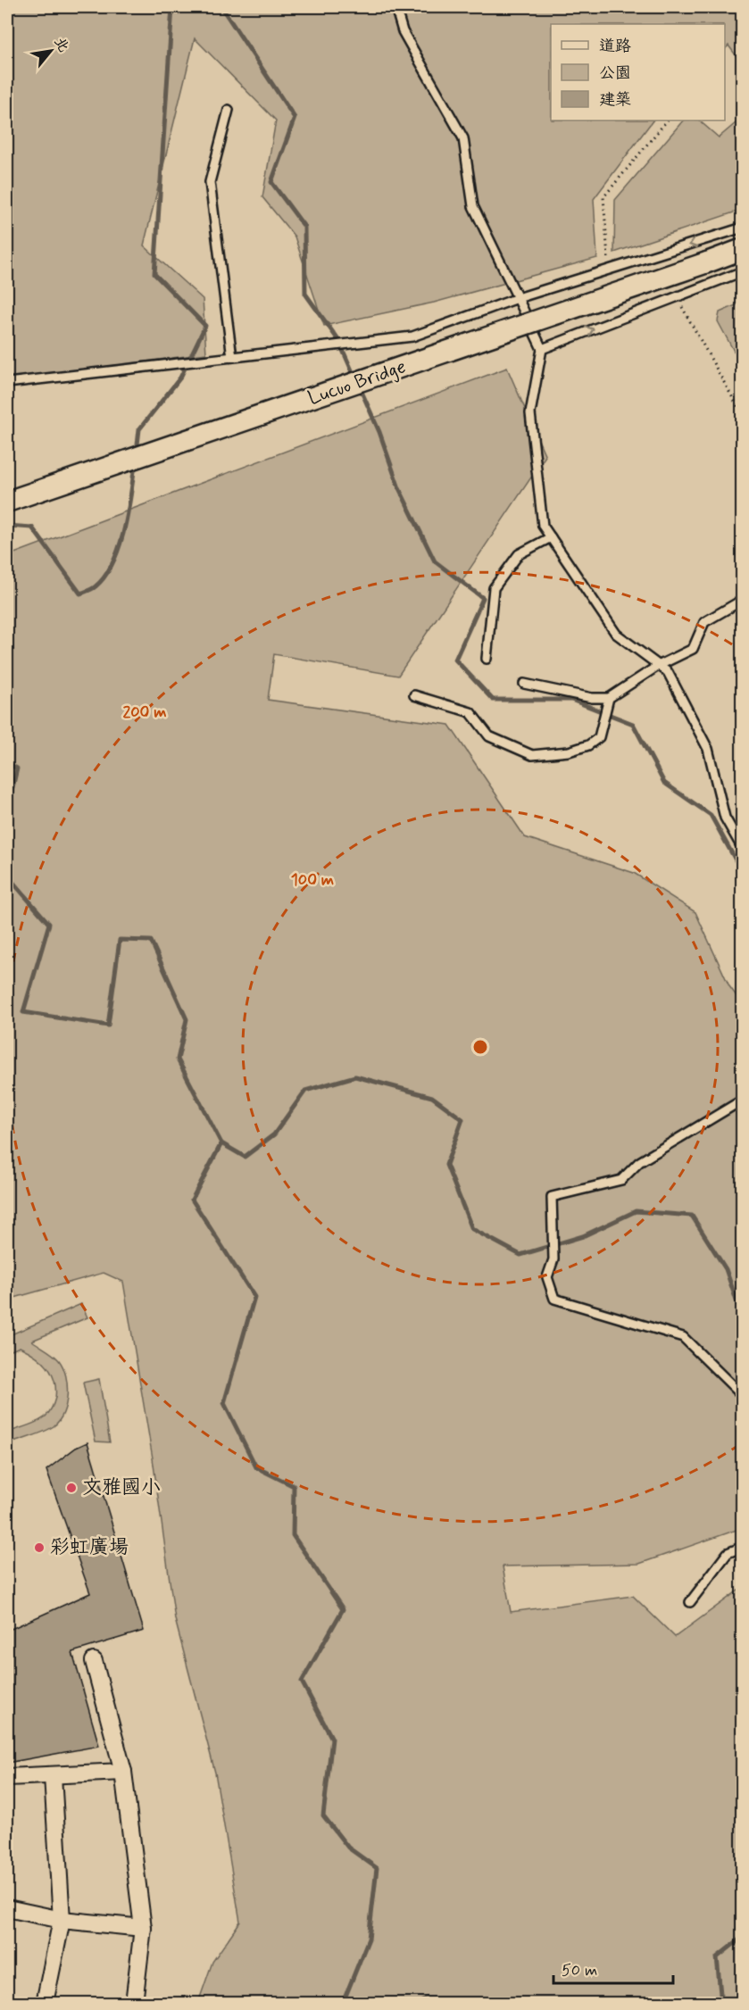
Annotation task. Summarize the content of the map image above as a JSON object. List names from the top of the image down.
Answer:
{
  "streets": {
    "street": ["Lucuo Bridge"]
  },
  "places": ["文雅國小", "彩虹廣場"],
  "legend": ["道路", "公園", "建築"],
  "scale_bar": "50 m",
  "north": "top right",
  "rings": ["200 m", "100 m"]
}
